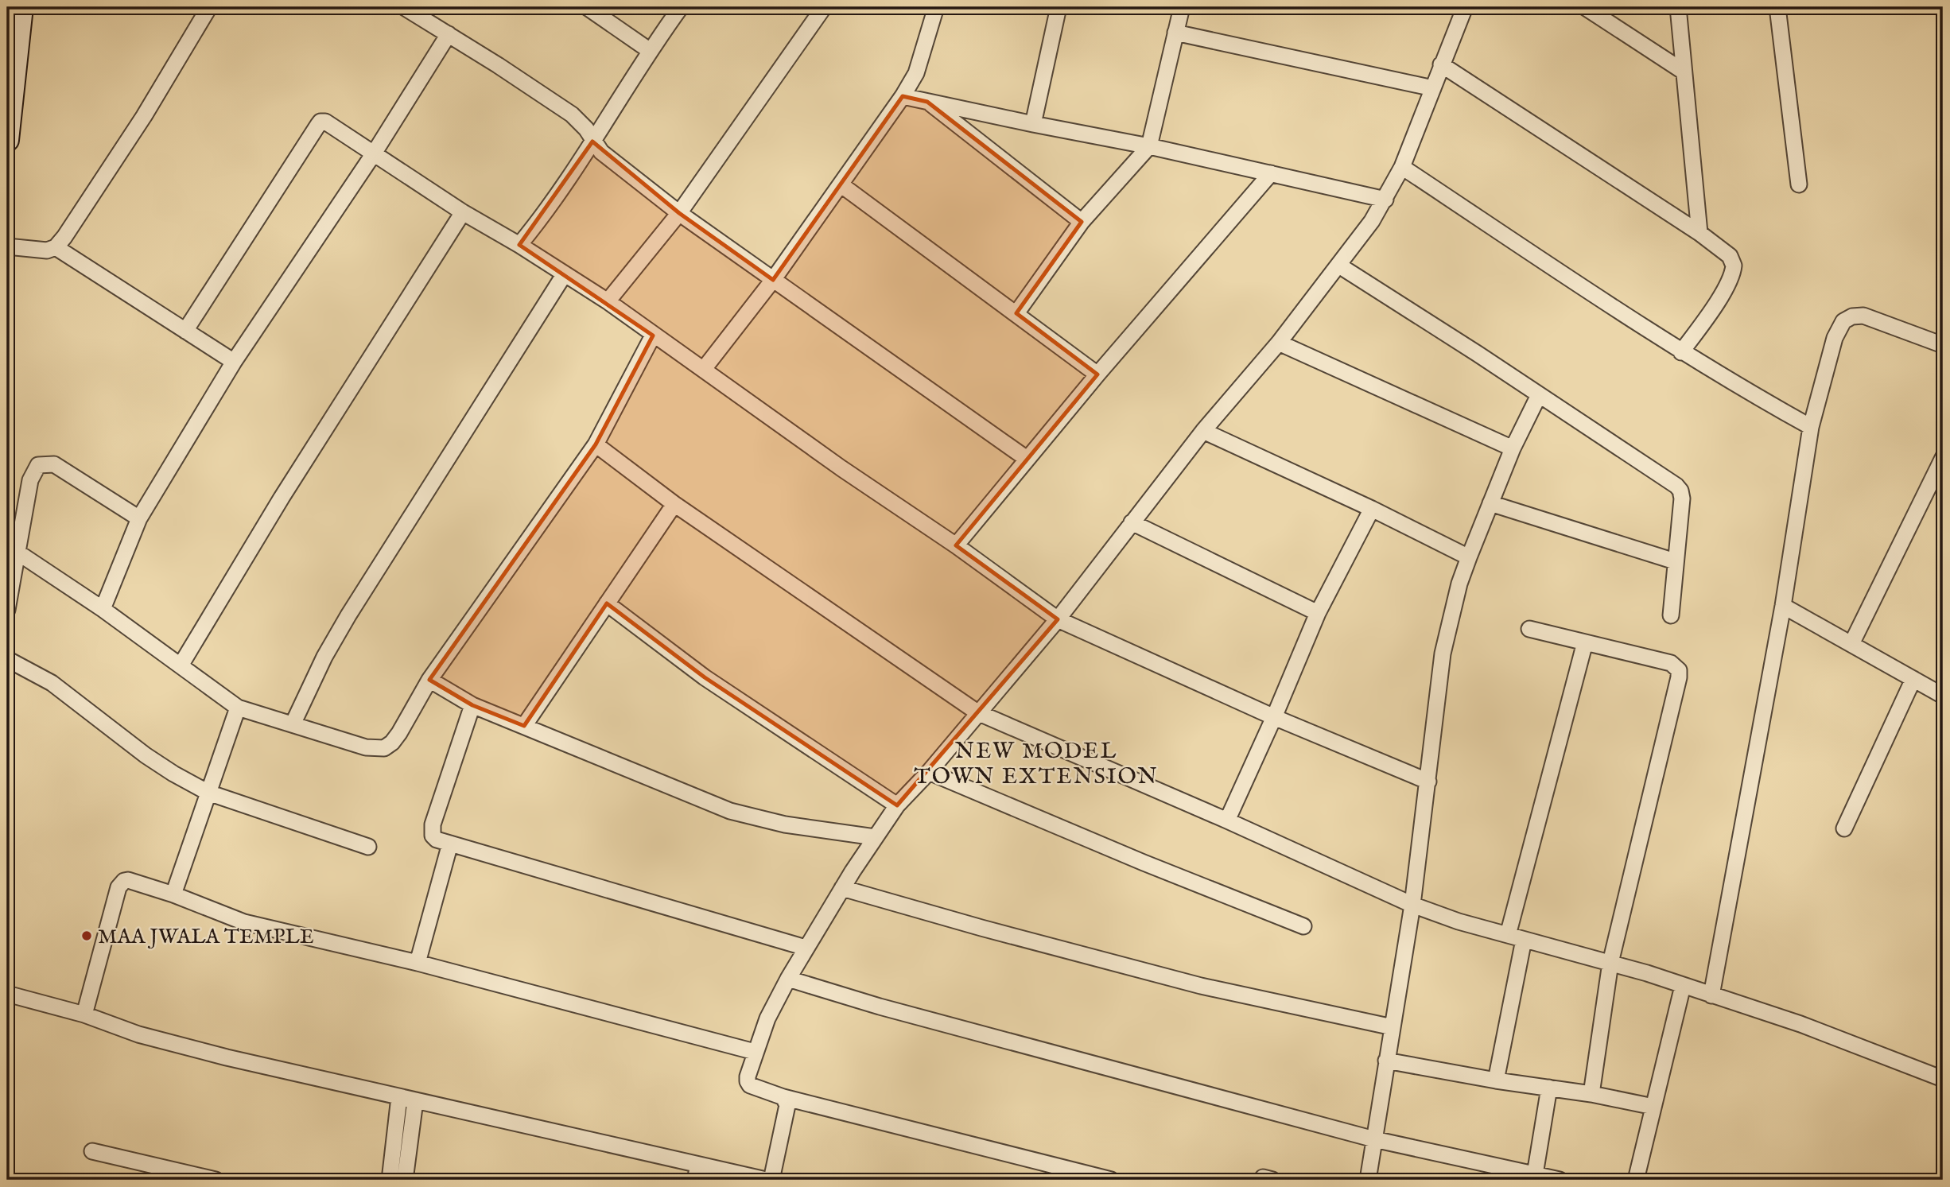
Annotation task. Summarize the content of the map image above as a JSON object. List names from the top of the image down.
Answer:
{
  "districts": ["NEW MODEL TOWN EXTENSION"],
  "places": ["MAA JWALA TEMPLE"]
}
